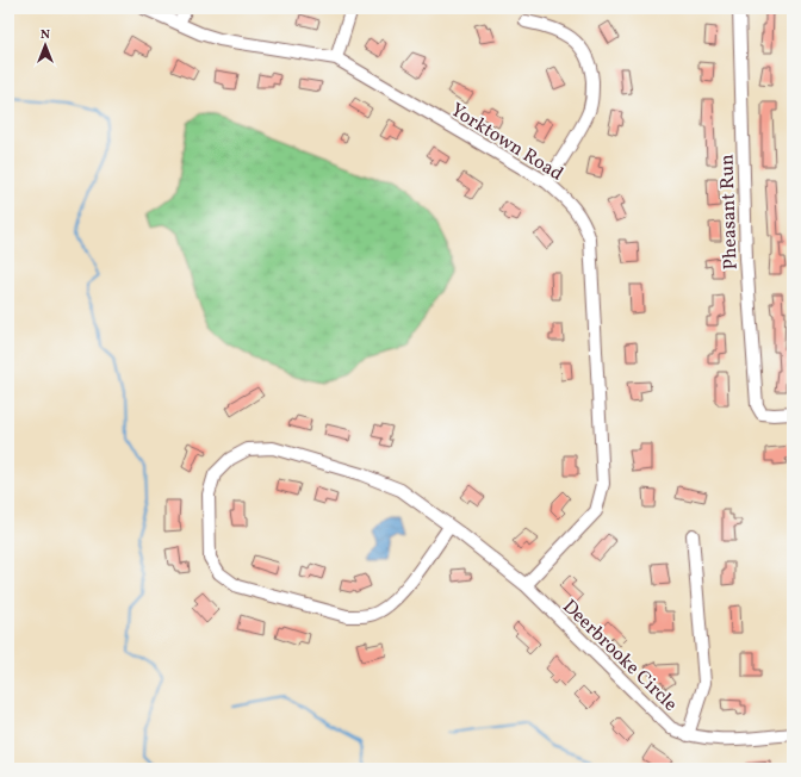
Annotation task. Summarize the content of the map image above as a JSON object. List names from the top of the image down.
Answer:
{
  "streets": {
    "street": ["Yorktown Road", "Pheasant Run", "Deerbrooke Circle"]
  },
  "crossings": [
    ["Yorktown Road", "Deerbrooke Circle"]
  ],
  "north": "top"
}
